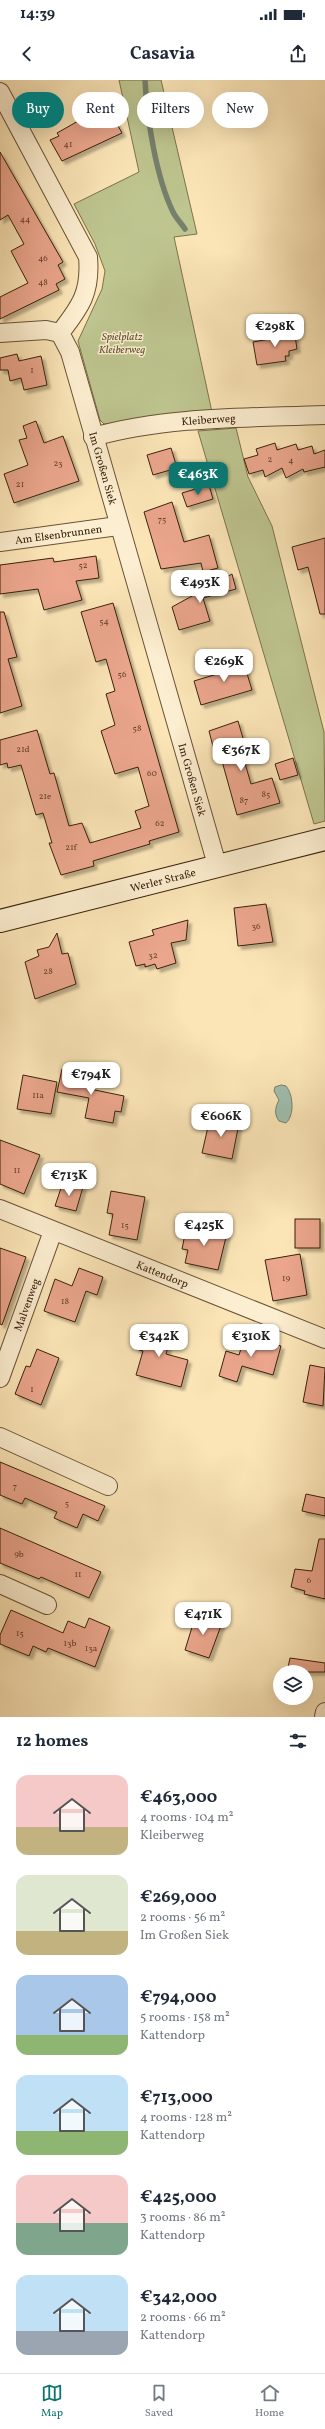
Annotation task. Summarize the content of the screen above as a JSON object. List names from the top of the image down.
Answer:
{
  "streets": {
    "main road": ["Werler Straße"],
    "street": [
      "Kleiberweg",
      "Im Großen Siek",
      "Am Elsenbrunnen",
      "Kattendorp",
      "Malvenweg"
    ]
  },
  "crossings": [
    ["Kleiberweg", "Im Großen Siek"],
    ["Im Großen Siek", "Am Elsenbrunnen"],
    ["Im Großen Siek", "Werler Straße"],
    ["Kattendorp", "Malvenweg"]
  ],
  "parks": ["Spielplatz Kleiberweg"],
  "house_numbers": [
    "41",
    "44",
    "46",
    "48",
    "1",
    "2",
    "4",
    "23",
    "21",
    "75",
    "52",
    "54",
    "56",
    "58",
    "21d",
    "60",
    "85",
    "21e",
    "87",
    "62",
    "21f",
    "36",
    "32",
    "28",
    "11a",
    "11",
    "15",
    "19",
    "18",
    "1",
    "7",
    "5",
    "9b",
    "11",
    "6",
    "15",
    "13b",
    "13a"
  ],
  "page": {
    "status": "14:39",
    "header": "Casavia",
    "chip": [
      "Buy",
      "Rent",
      "Filters",
      "New"
    ],
    "price": [
      "€298K",
      "€463K",
      "€493K",
      "€269K",
      "€367K",
      "€794K",
      "€606K",
      "€713K",
      "€425K",
      "€342K",
      "€310K",
      "€471K"
    ],
    "heading": "12 homes",
    "list": [
      {
        "name": "€463,000",
        "note": "4 rooms · 104 m² · Kleiberweg"
      },
      {
        "name": "€269,000",
        "note": "2 rooms · 56 m² · Im Großen Siek"
      },
      {
        "name": "€794,000",
        "note": "5 rooms · 158 m² · Kattendorp"
      },
      {
        "name": "€713,000",
        "note": "4 rooms · 128 m² · Kattendorp"
      },
      {
        "name": "€425,000",
        "note": "3 rooms · 86 m² · Kattendorp"
      },
      {
        "name": "€342,000",
        "note": "2 rooms · 66 m² · Kattendorp"
      }
    ],
    "tabs": ["Map", "Saved", "Home"]
  }
}
